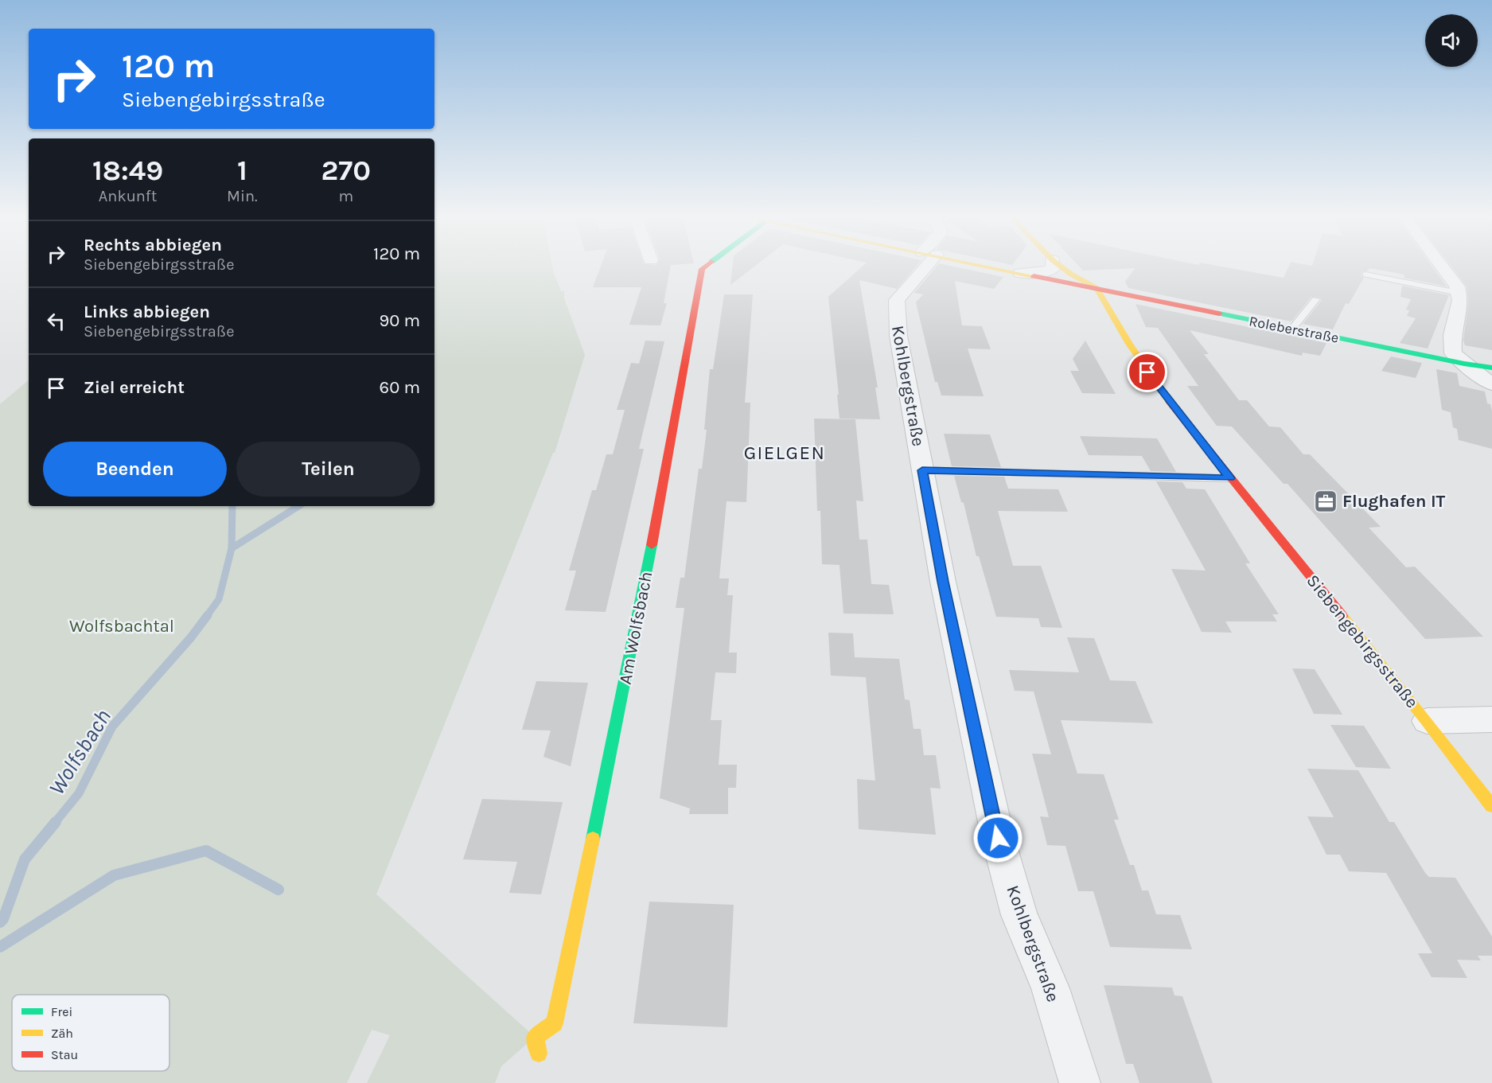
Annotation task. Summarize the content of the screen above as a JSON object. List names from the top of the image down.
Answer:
{
  "streets": {
    "street": [
      "Roleberstraße",
      "Kohlbergstraße",
      "Am Wolfsbach",
      "Siebengebirgsstraße"
    ]
  },
  "crossings": [
    ["Roleberstraße", "Siebengebirgsstraße"]
  ],
  "districts": ["GIELGEN"],
  "water": ["Wolfsbach"],
  "parks": ["Wolfsbachtal"],
  "places": {
    "office": ["Flughafen IT"]
  },
  "legend": ["Frei", "Zäh", "Stau"],
  "page": {
    "turn": ["120 m", "Siebengebirgsstraße"],
    "eta": [
      "18:49",
      "Ankunft",
      "1",
      "Min.",
      "270",
      "m"
    ],
    "list": [
      {
        "name": "Rechts abbiegen",
        "note": "Siebengebirgsstraße",
        "value": "120 m"
      },
      {
        "name": "Links abbiegen",
        "note": "Siebengebirgsstraße",
        "value": "90 m"
      },
      {
        "name": "Ziel erreicht",
        "value": "60 m"
      }
    ],
    "buttons": ["Beenden", "Teilen"]
  }
}
